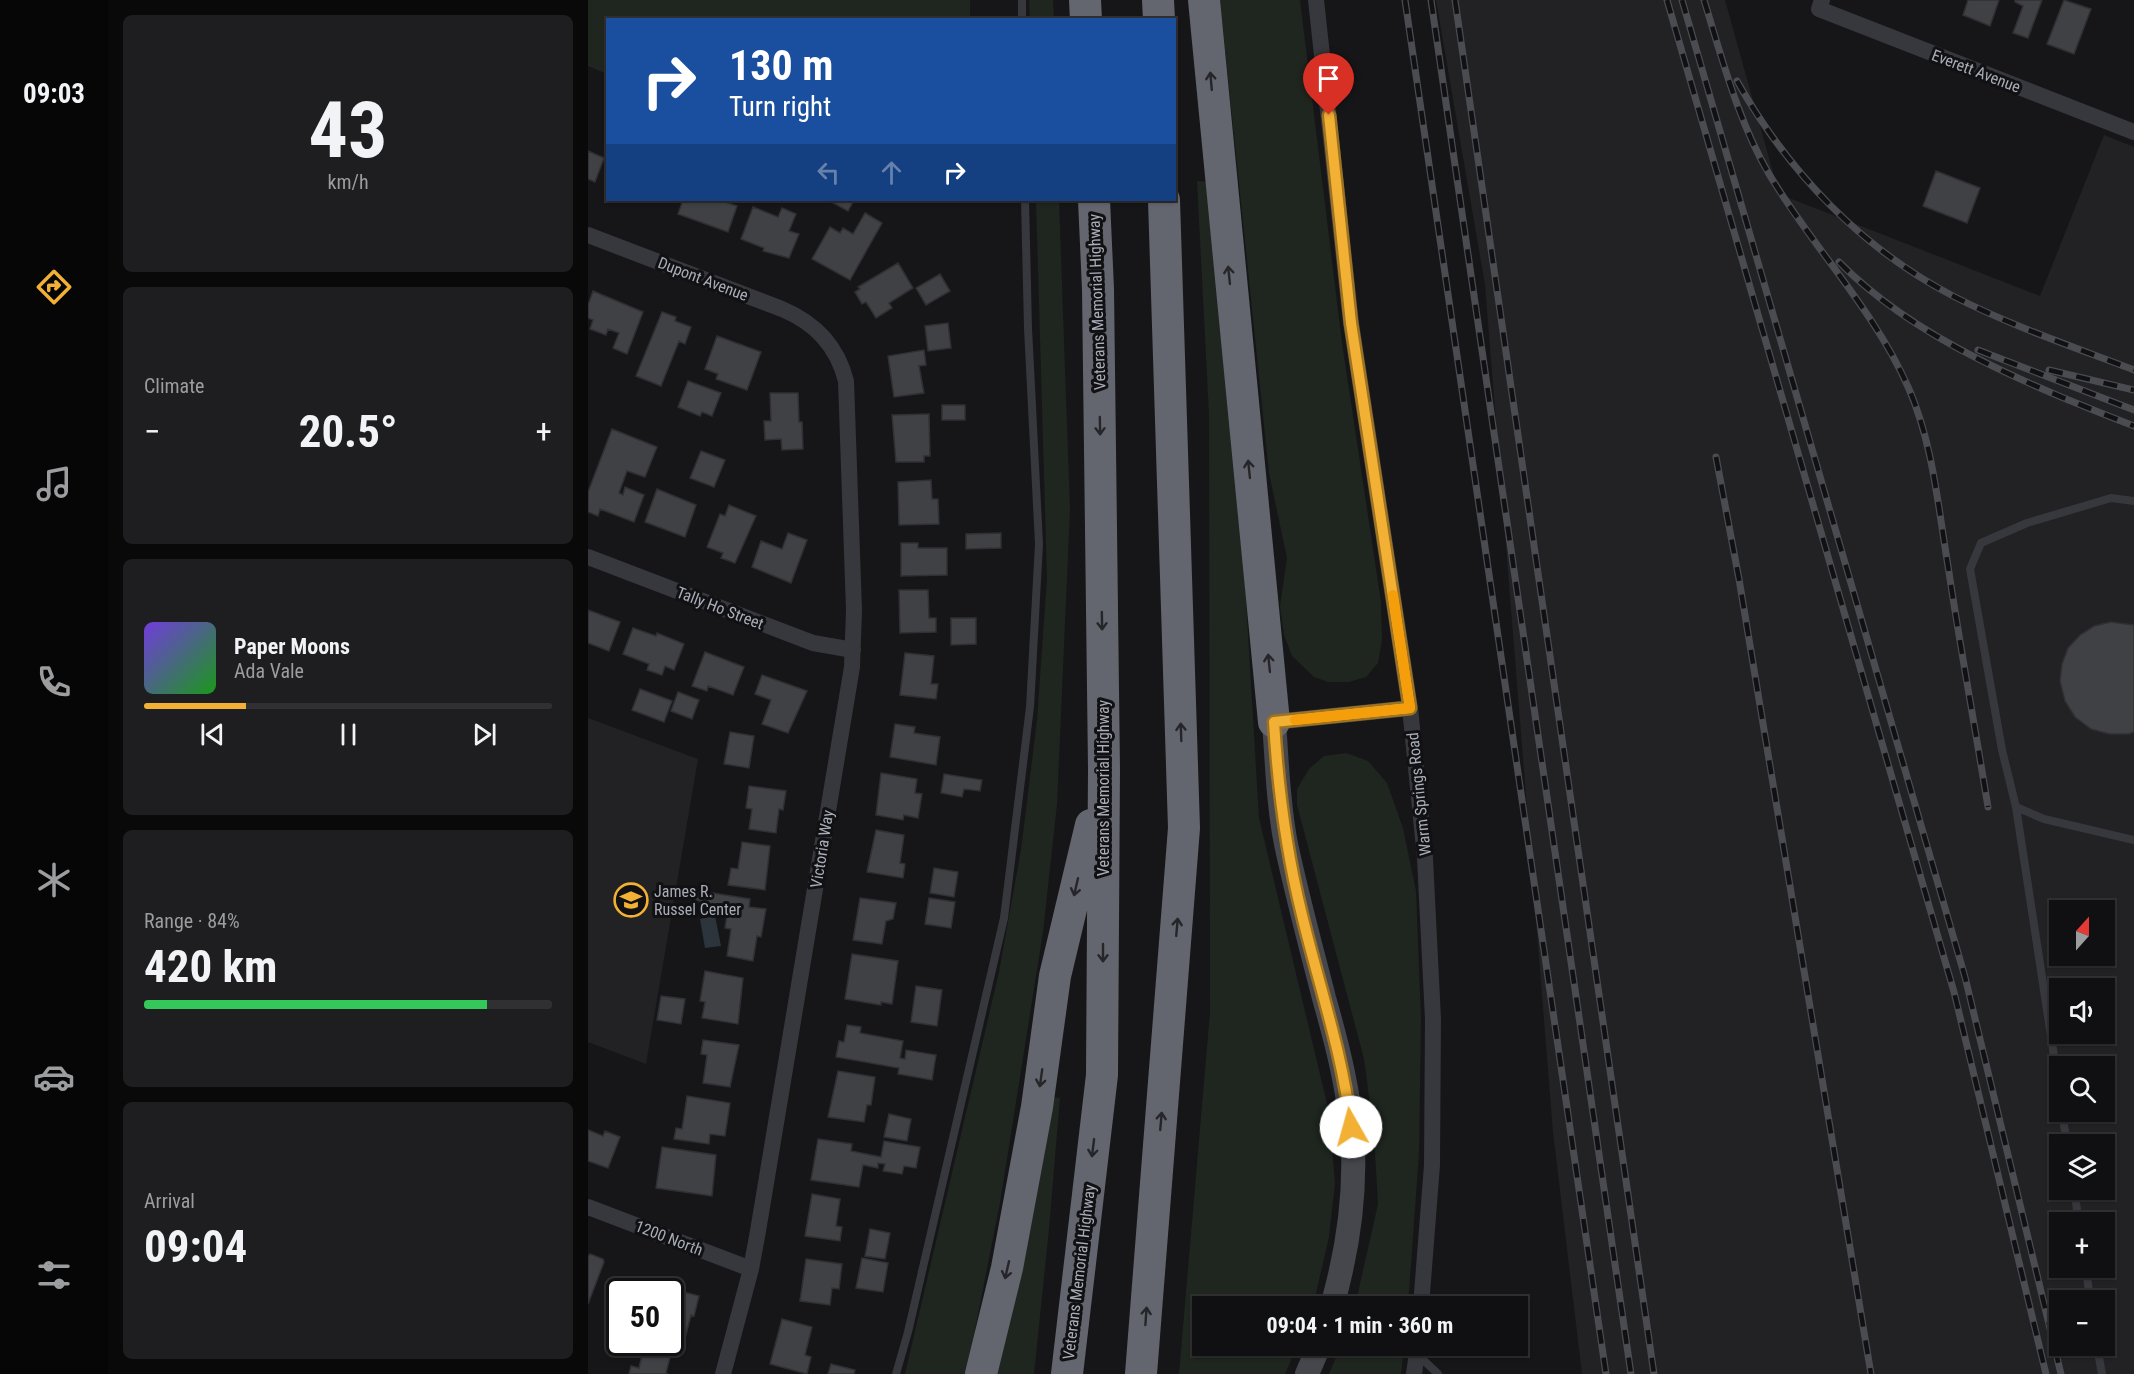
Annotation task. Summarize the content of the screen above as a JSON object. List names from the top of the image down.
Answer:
{
  "streets": {
    "highway": ["Veterans Memorial Highway"],
    "street": [
      "Everett Avenue",
      "Dupont Avenue",
      "Tally Ho Street",
      "Warm Springs Road",
      "Victoria Way",
      "1200 North"
    ]
  },
  "crossings": [
    ["Dupont Avenue", "Victoria Way"],
    ["Tally Ho Street", "Victoria Way"],
    ["Victoria Way", "1200 North"]
  ],
  "places": {
    "school or university": ["James R. Russel Center"]
  },
  "north": "top",
  "page": {
    "tabs": "09:03",
    "tile": [
      ["43", "km/h"],
      "Climate",
      ["Range · 84%", "420 km"],
      ["Arrival", "09:04"]
    ],
    "turn": ["130 m", "Turn right"],
    "heat": ["−", "20.5°", "+"],
    "song": ["Paper Moons", "Ada Vale"],
    "map_buttons": ["+", "−"],
    "limit": "50",
    "trip": "09:04 · 1 min · 360 m"
  }
}
